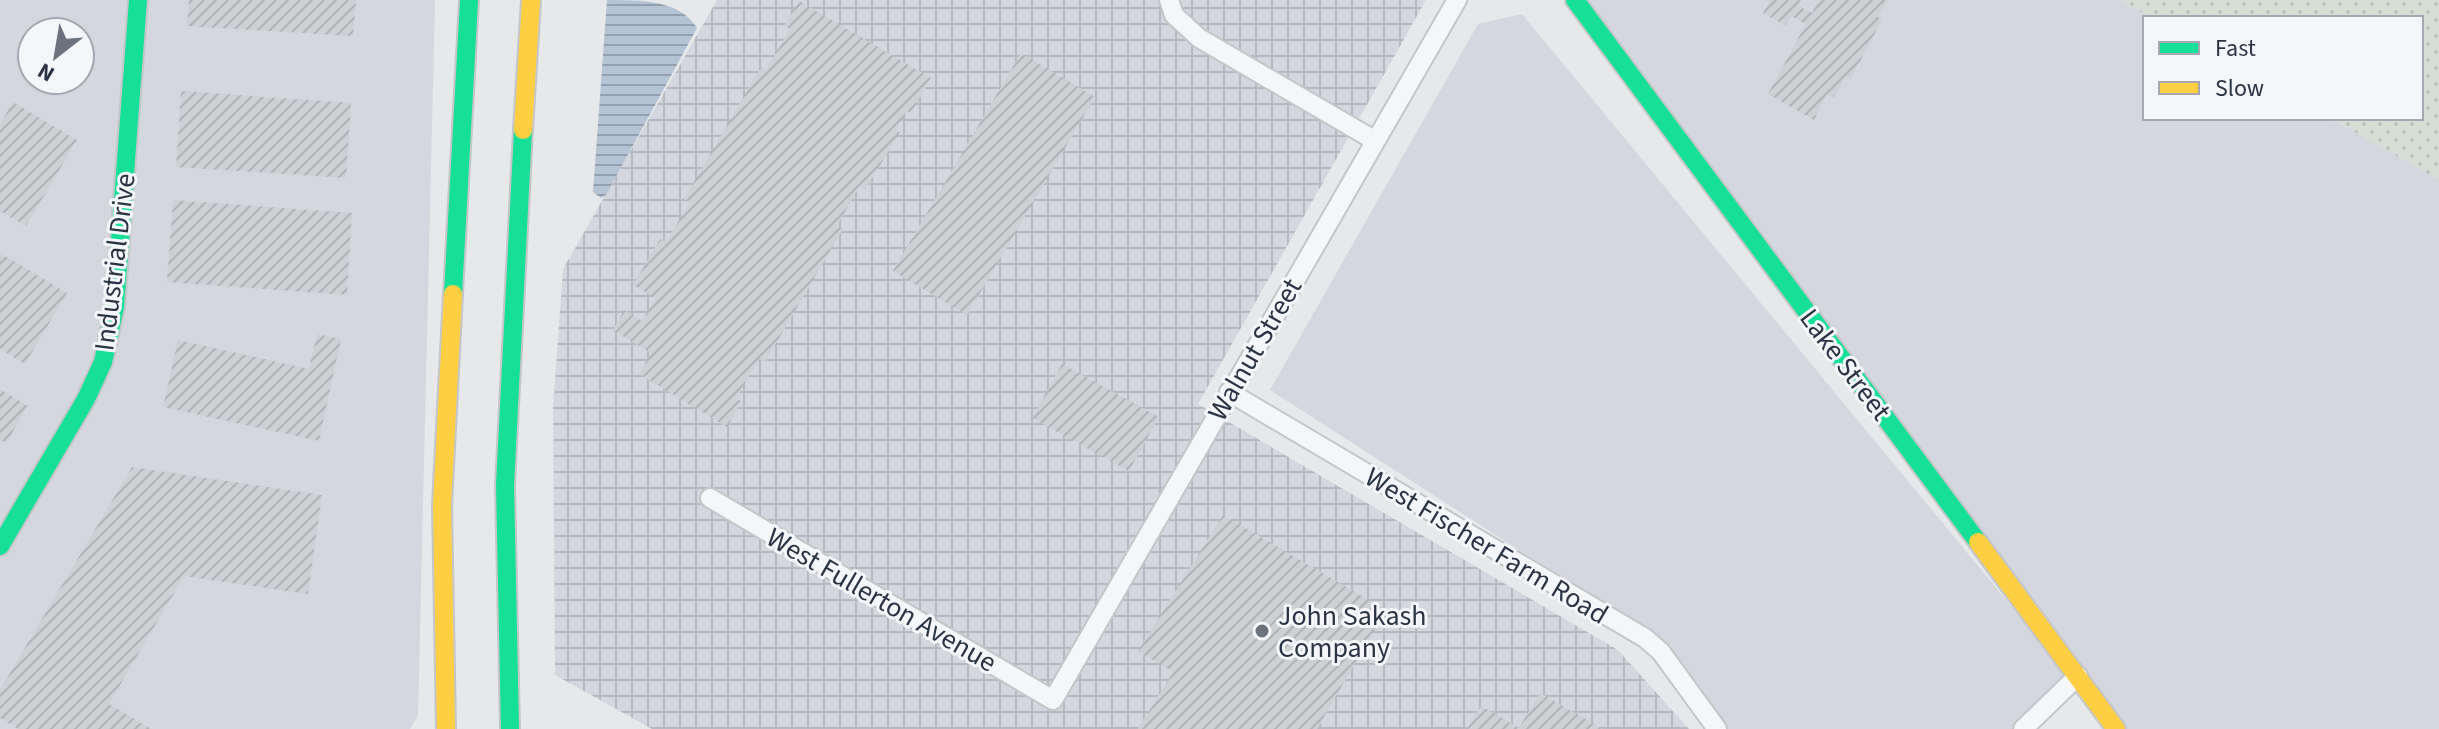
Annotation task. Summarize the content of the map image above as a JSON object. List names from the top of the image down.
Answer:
{
  "streets": {
    "main road": ["Industrial Drive", "Lake Street"],
    "street": ["Walnut Street", "West Fischer Farm Road", "West Fullerton Avenue"]
  },
  "crossings": [
    ["Walnut Street", "West Fischer Farm Road"],
    ["Walnut Street", "West Fullerton Avenue"]
  ],
  "places": ["John Sakash Company"],
  "legend": ["Fast", "Slow"],
  "north": "bottom left"
}
